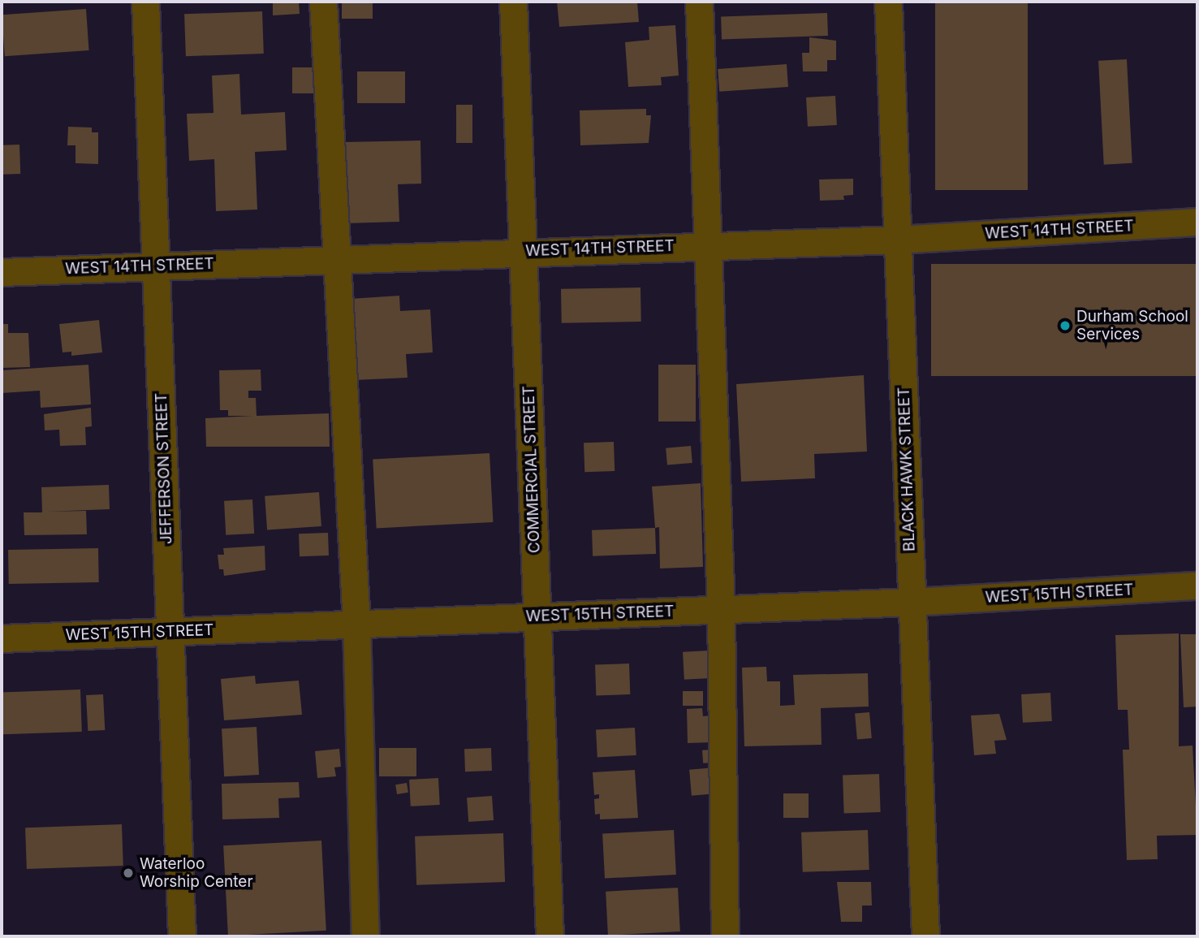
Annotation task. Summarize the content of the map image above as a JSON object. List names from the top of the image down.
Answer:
{
  "streets": {
    "street": [
      "WEST 14TH STREET",
      "JEFFERSON STREET",
      "COMMERCIAL STREET",
      "BLACK HAWK STREET",
      "WEST 15TH STREET"
    ]
  },
  "crossings": [
    ["WEST 14TH STREET", "JEFFERSON STREET"],
    ["WEST 14TH STREET", "COMMERCIAL STREET"],
    ["WEST 14TH STREET", "BLACK HAWK STREET"],
    ["JEFFERSON STREET", "WEST 15TH STREET"],
    ["COMMERCIAL STREET", "WEST 15TH STREET"],
    ["BLACK HAWK STREET", "WEST 15TH STREET"]
  ],
  "places": ["Durham School Services", "Waterloo Worship Center"]
}
